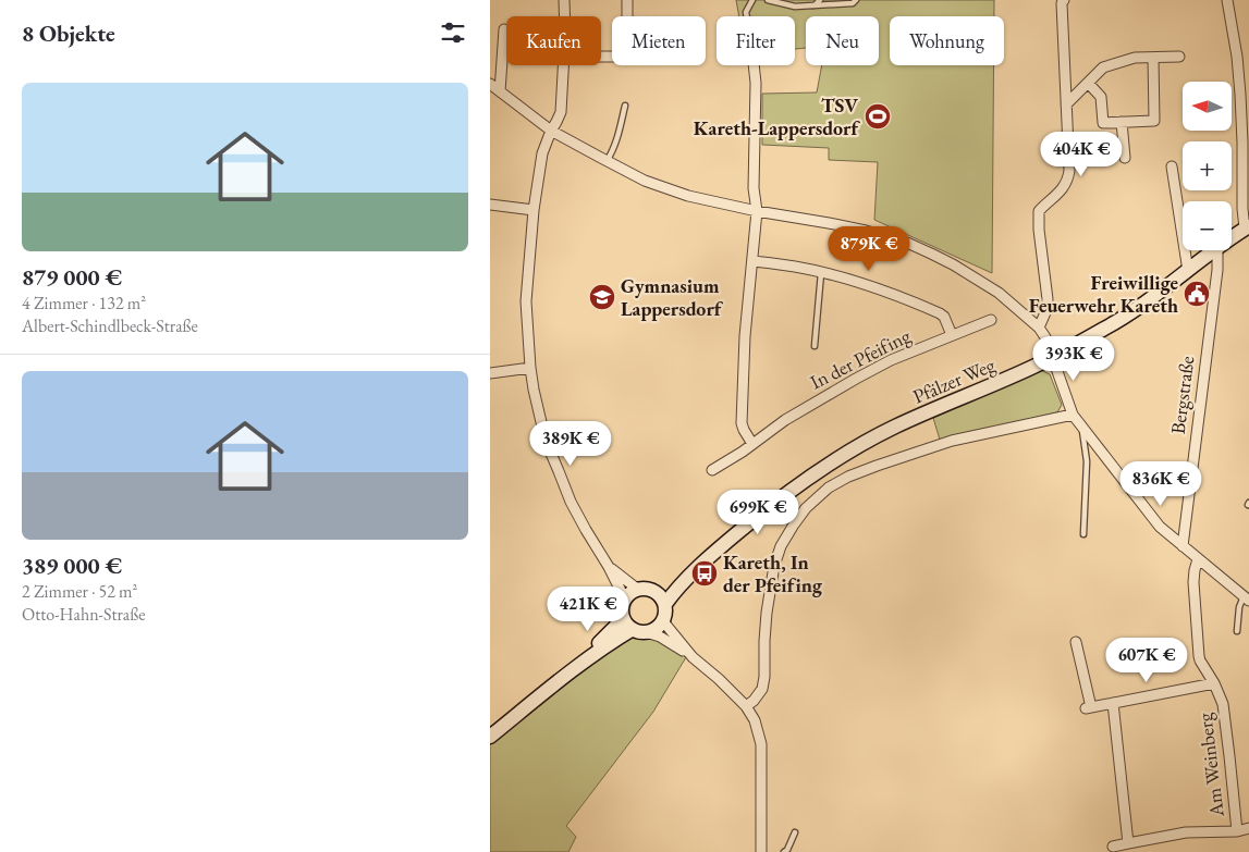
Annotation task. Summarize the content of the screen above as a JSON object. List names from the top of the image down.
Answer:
{
  "streets": {
    "street": [
      "In der Pfeifing",
      "Pfälzer Weg",
      "Bergstraße",
      "Am Weinberg"
    ]
  },
  "places": {
    "sports": ["TSV Kareth-Lappersdorf"],
    "public building": ["Freiwillige Feuerwehr Kareth"],
    "school or university": ["Gymnasium Lappersdorf"],
    "bus stop": ["Kareth, In der Pfeifing"]
  },
  "north": "left",
  "page": {
    "heading": "8 Objekte",
    "chip": [
      "Kaufen",
      "Mieten",
      "Filter",
      "Neu",
      "Wohnung"
    ],
    "list": [
      {
        "name": "879 000 €",
        "note": "4 Zimmer · 132 m² · Albert-Schindlbeck-Straße"
      },
      {
        "name": "389 000 €",
        "note": "2 Zimmer · 52 m² · Otto-Hahn-Straße"
      }
    ],
    "map_buttons": ["+", "−"],
    "price": [
      "404K €",
      "879K €",
      "393K €",
      "389K €",
      "836K €",
      "699K €",
      "421K €",
      "607K €"
    ]
  }
}
